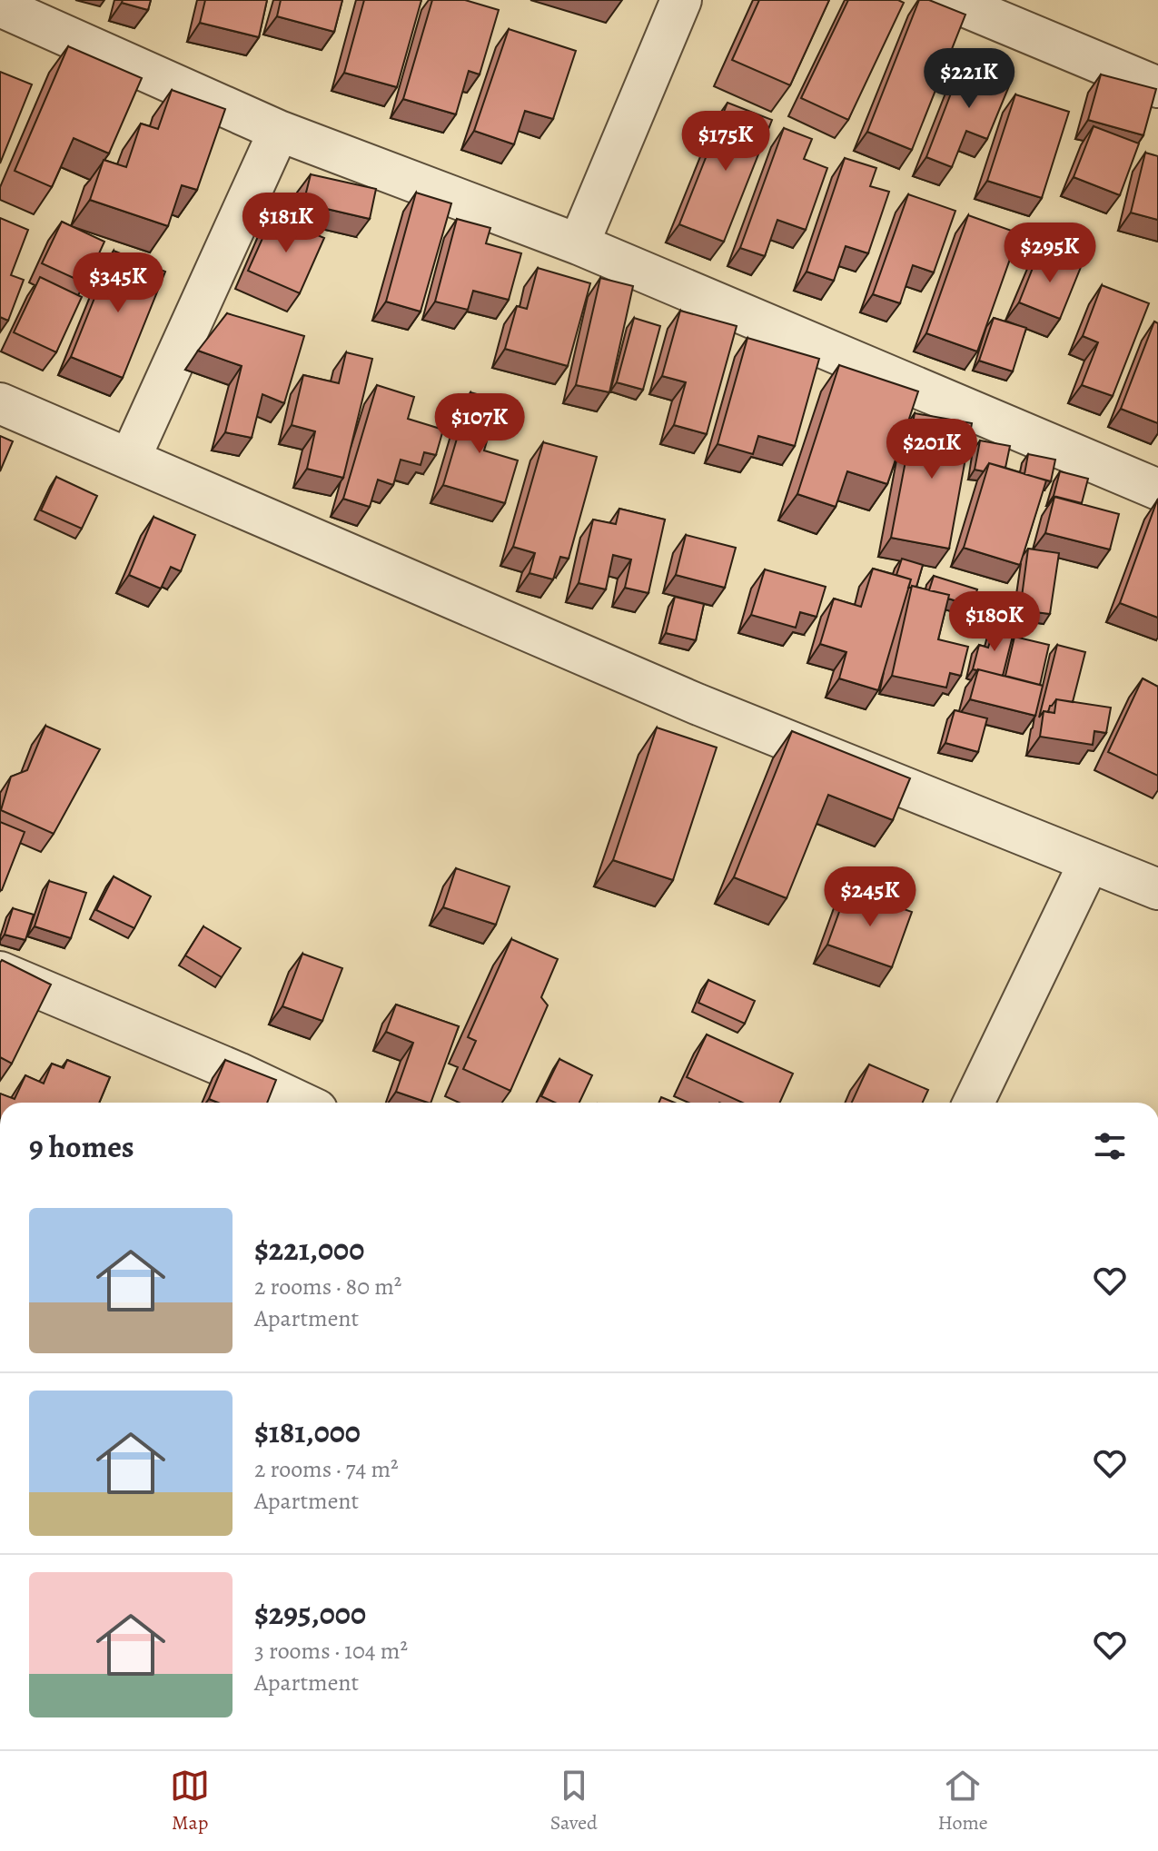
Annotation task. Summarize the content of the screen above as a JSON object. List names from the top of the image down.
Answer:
{
  "page": {
    "price": [
      "$221K",
      "$175K",
      "$181K",
      "$295K",
      "$345K",
      "$107K",
      "$201K",
      "$180K",
      "$245K"
    ],
    "heading": "9 homes",
    "list": [
      {
        "name": "$221,000",
        "note": "2 rooms · 80 m² · Apartment"
      },
      {
        "name": "$181,000",
        "note": "2 rooms · 74 m² · Apartment"
      },
      {
        "name": "$295,000",
        "note": "3 rooms · 104 m² · Apartment"
      }
    ],
    "tabs": ["Map", "Saved", "Home"]
  }
}
